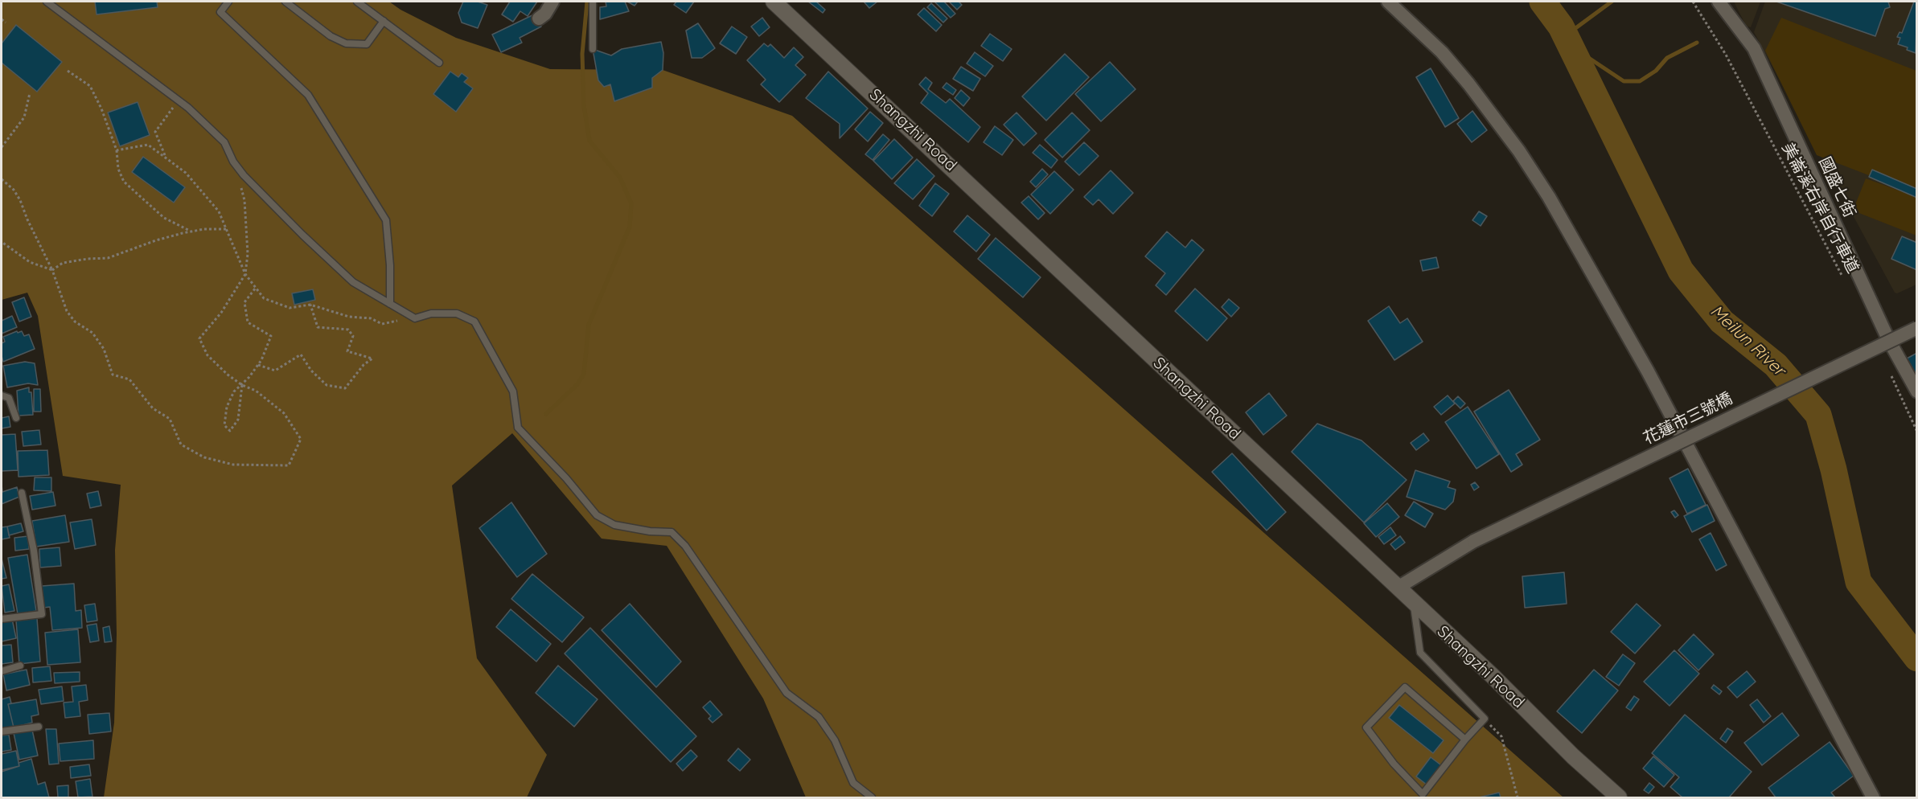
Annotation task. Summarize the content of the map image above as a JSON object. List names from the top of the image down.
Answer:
{
  "streets": {
    "street": ["Shangzhi Road", "國盛七街", "花蓮市三號橋"],
    "path": ["美崙溪右岸自行車道"]
  },
  "crossings": [
    ["Shangzhi Road", "花蓮市三號橋"]
  ],
  "water": ["Meilun River"]
}
